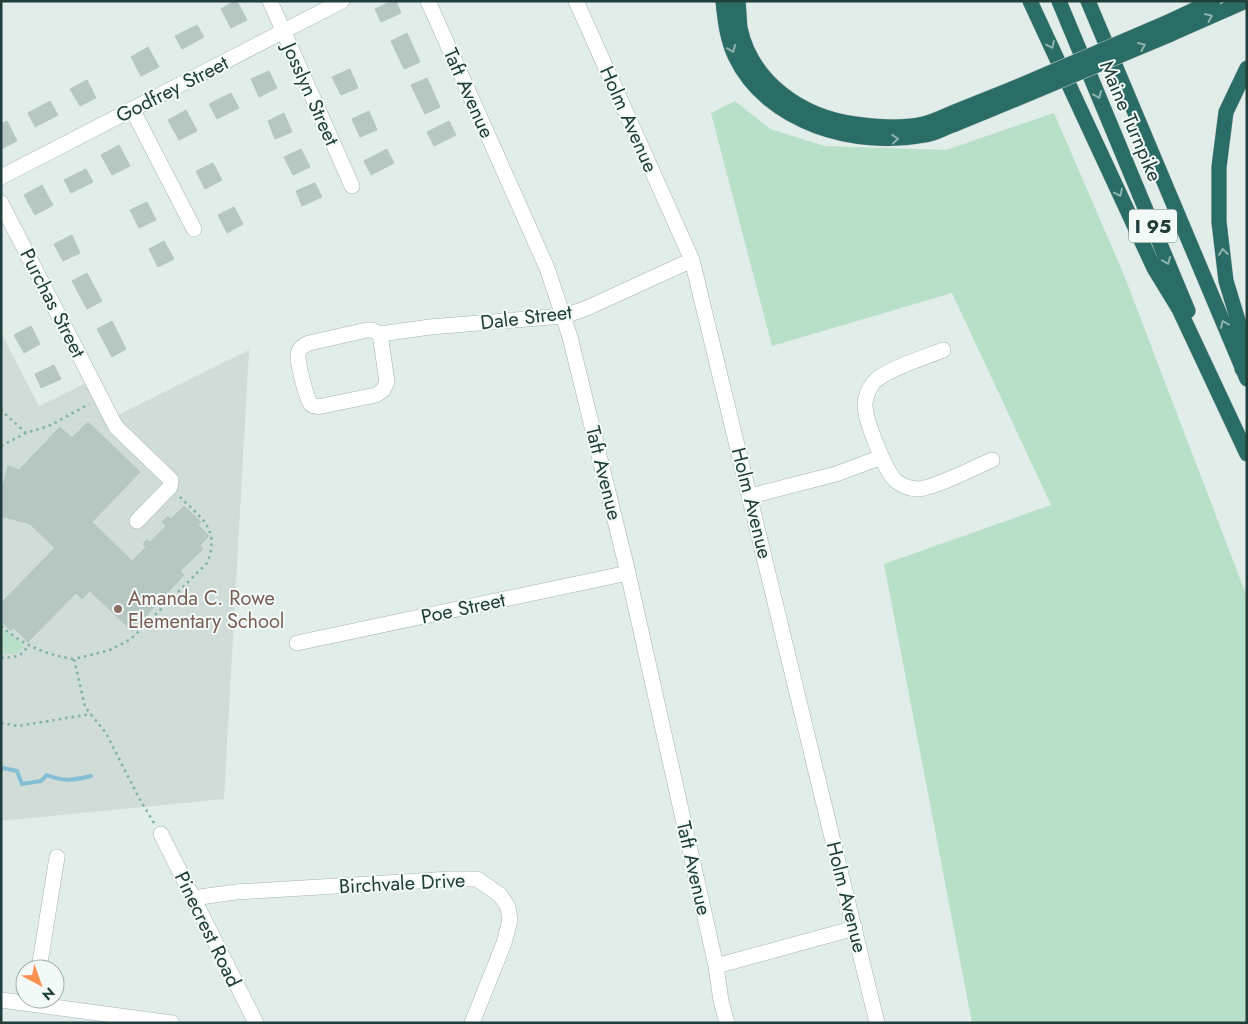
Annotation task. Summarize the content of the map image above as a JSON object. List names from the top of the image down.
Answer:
{
  "streets": {
    "highway": ["Maine Turnpike", "I 95"],
    "street": [
      "Godfrey Street",
      "Taft Avenue",
      "Josslyn Street",
      "Holm Avenue",
      "Purchas Street",
      "Dale Street",
      "Poe Street",
      "Birchvale Drive",
      "Pinecrest Road"
    ]
  },
  "crossings": [
    ["Godfrey Street", "Josslyn Street"],
    ["Taft Avenue", "Dale Street"],
    ["Taft Avenue", "Poe Street"],
    ["Holm Avenue", "Dale Street"],
    ["Birchvale Drive", "Pinecrest Road"]
  ],
  "places": ["Amanda C. Rowe Elementary School"],
  "north": "bottom right"
}
